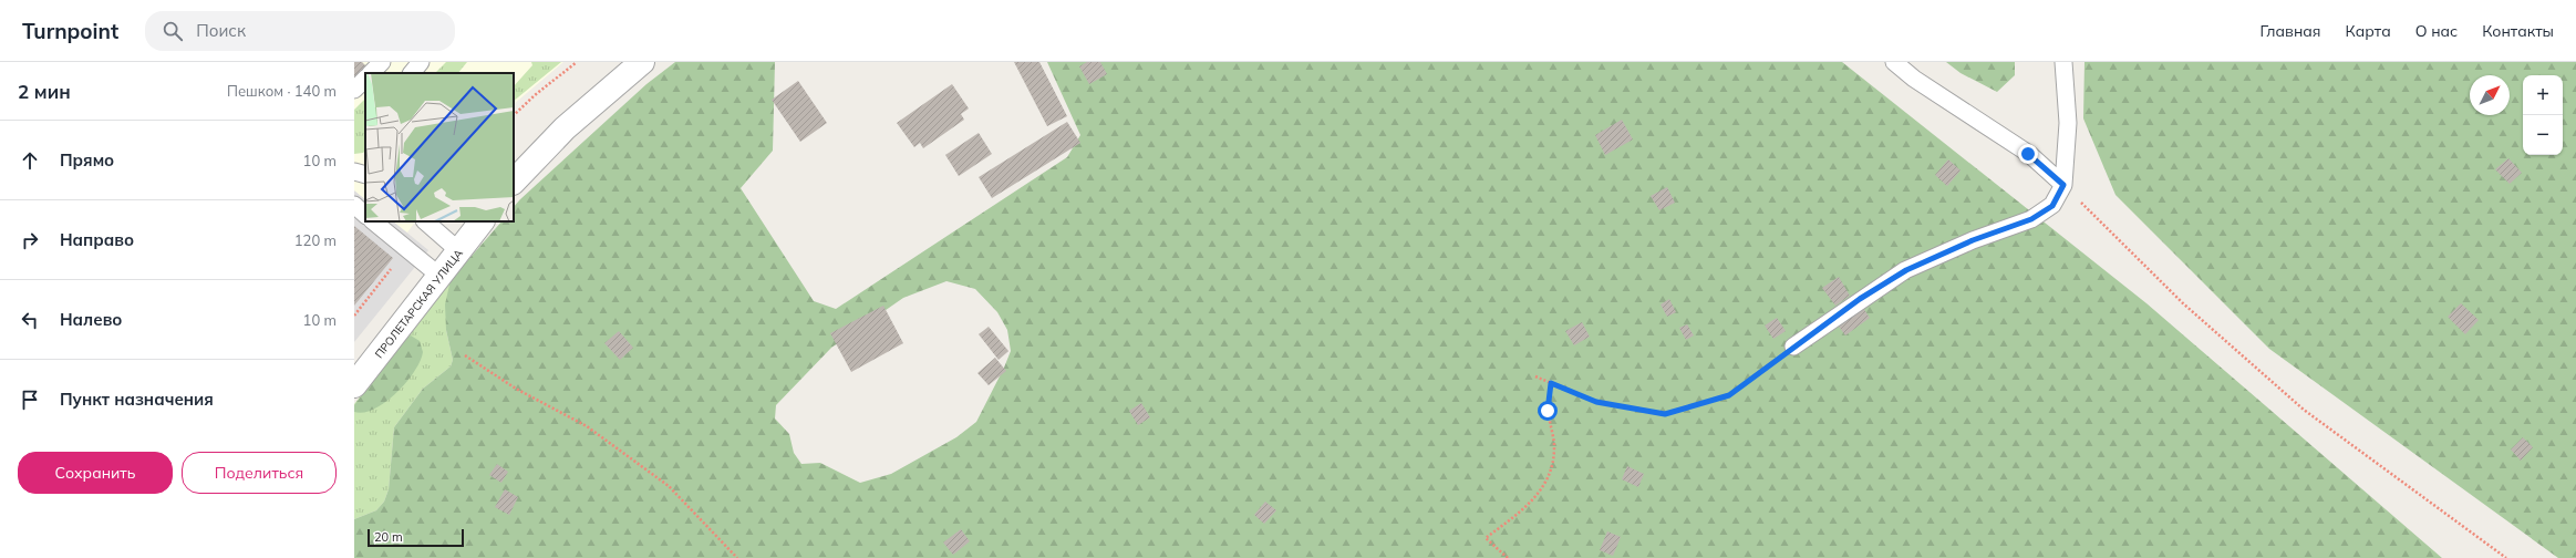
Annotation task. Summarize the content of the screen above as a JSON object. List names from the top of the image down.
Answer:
{
  "streets": {
    "street": ["ПРОЛЕТАРСКАЯ УЛИЦА"]
  },
  "scale_bar": "20 m",
  "north": "top right",
  "page": {
    "header": "Turnpoint",
    "search": "Поиск",
    "nav": [
      "Главная",
      "Карта",
      "О нас",
      "Контакты"
    ],
    "heading": ["2 мин", "Пешком · 140 m"],
    "map_buttons": ["+", "−"],
    "list": [
      ["Прямо", "10 m"],
      ["Направо", "120 m"],
      ["Налево", "10 m"],
      "Пункт назначения"
    ],
    "buttons": ["Сохранить", "Поделиться"],
    "scale": "20 m"
  }
}
